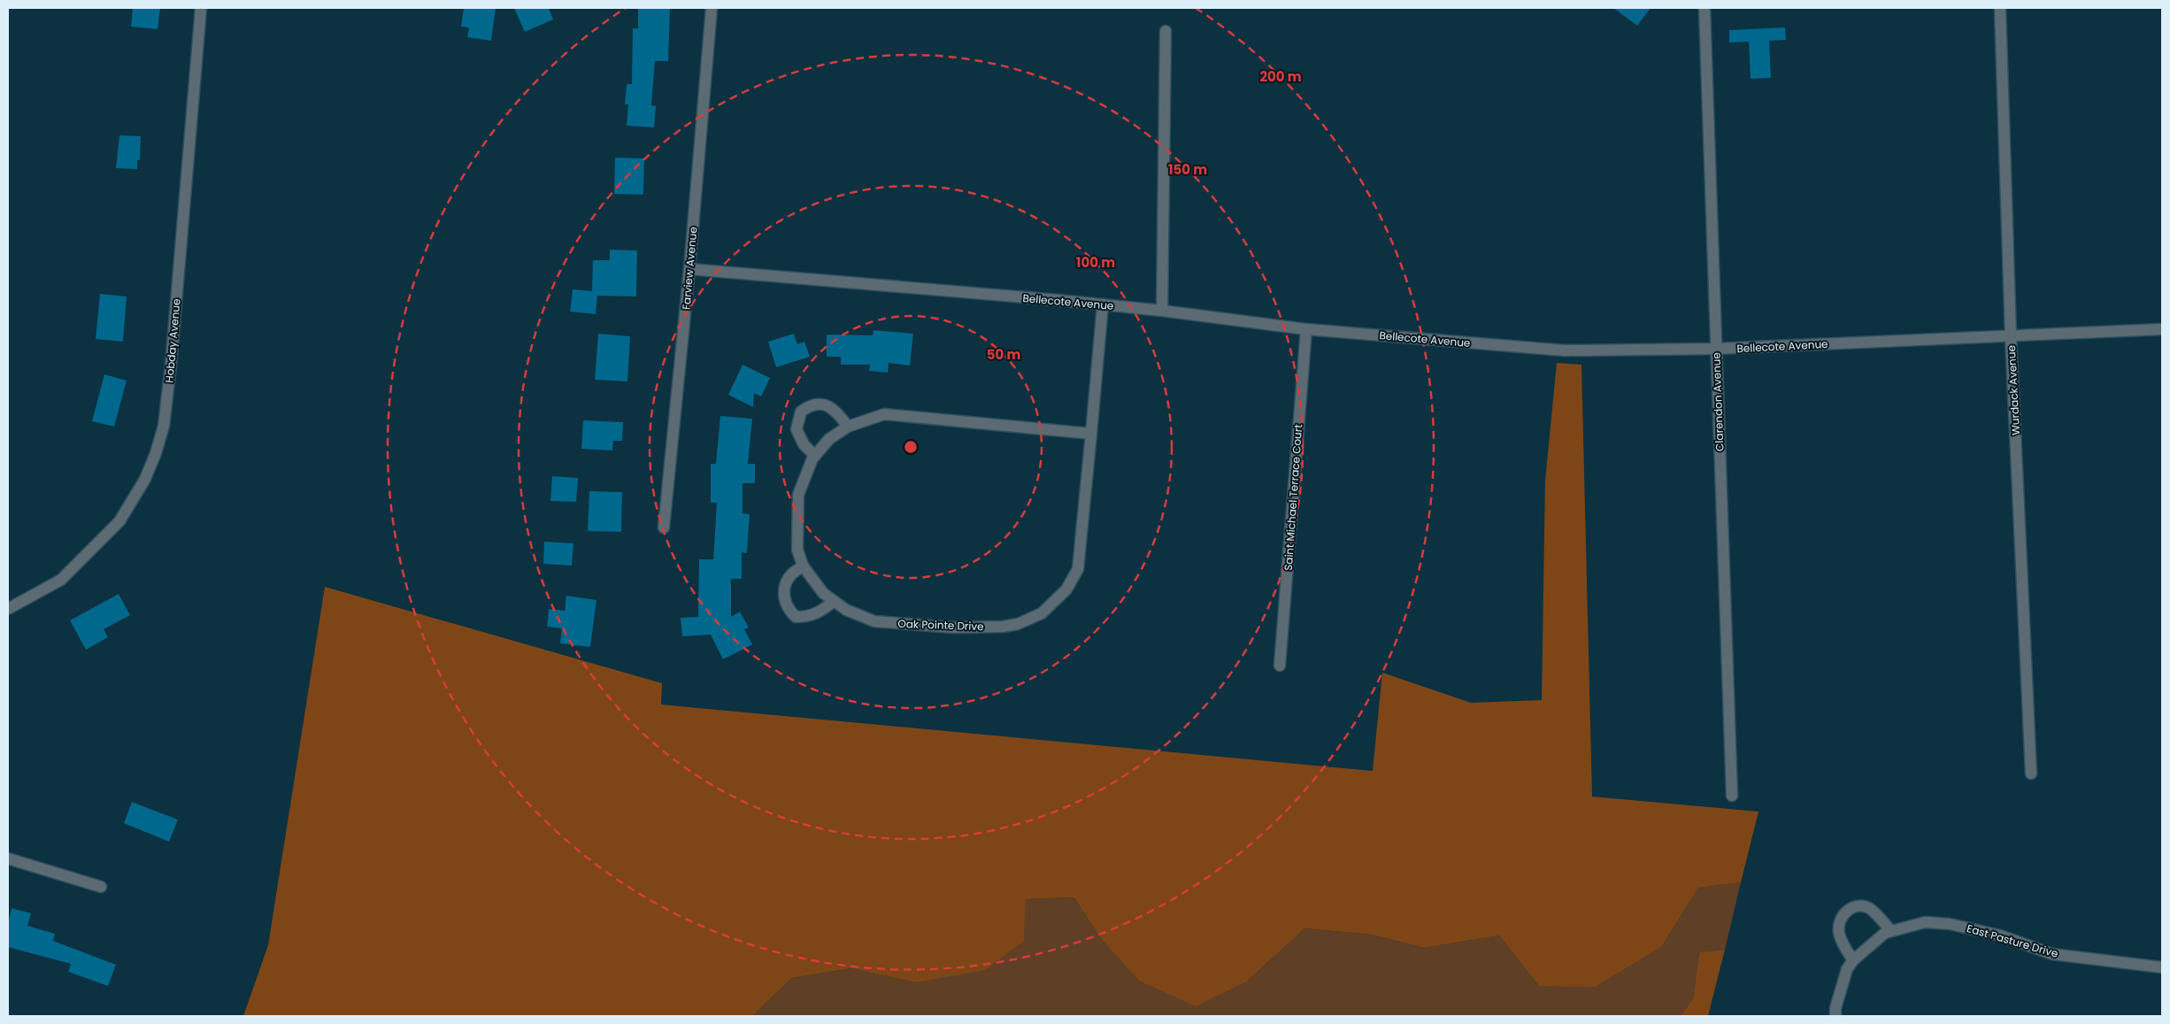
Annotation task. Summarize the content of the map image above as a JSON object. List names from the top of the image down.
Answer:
{
  "streets": {
    "street": [
      "Farview Avenue",
      "Bellecote Avenue",
      "Hobday Avenue",
      "Wurdack Avenue",
      "Clarendon Avenue",
      "Saint Michael Terrace Court",
      "Oak Pointe Drive",
      "East Pasture Drive"
    ]
  },
  "crossings": [
    ["Farview Avenue", "Bellecote Avenue"],
    ["Bellecote Avenue", "Wurdack Avenue"],
    ["Bellecote Avenue", "Clarendon Avenue"],
    ["Bellecote Avenue", "Saint Michael Terrace Court"],
    ["Bellecote Avenue", "Oak Pointe Drive"]
  ],
  "rings": [
    "200 m",
    "150 m",
    "100 m",
    "50 m"
  ]
}
